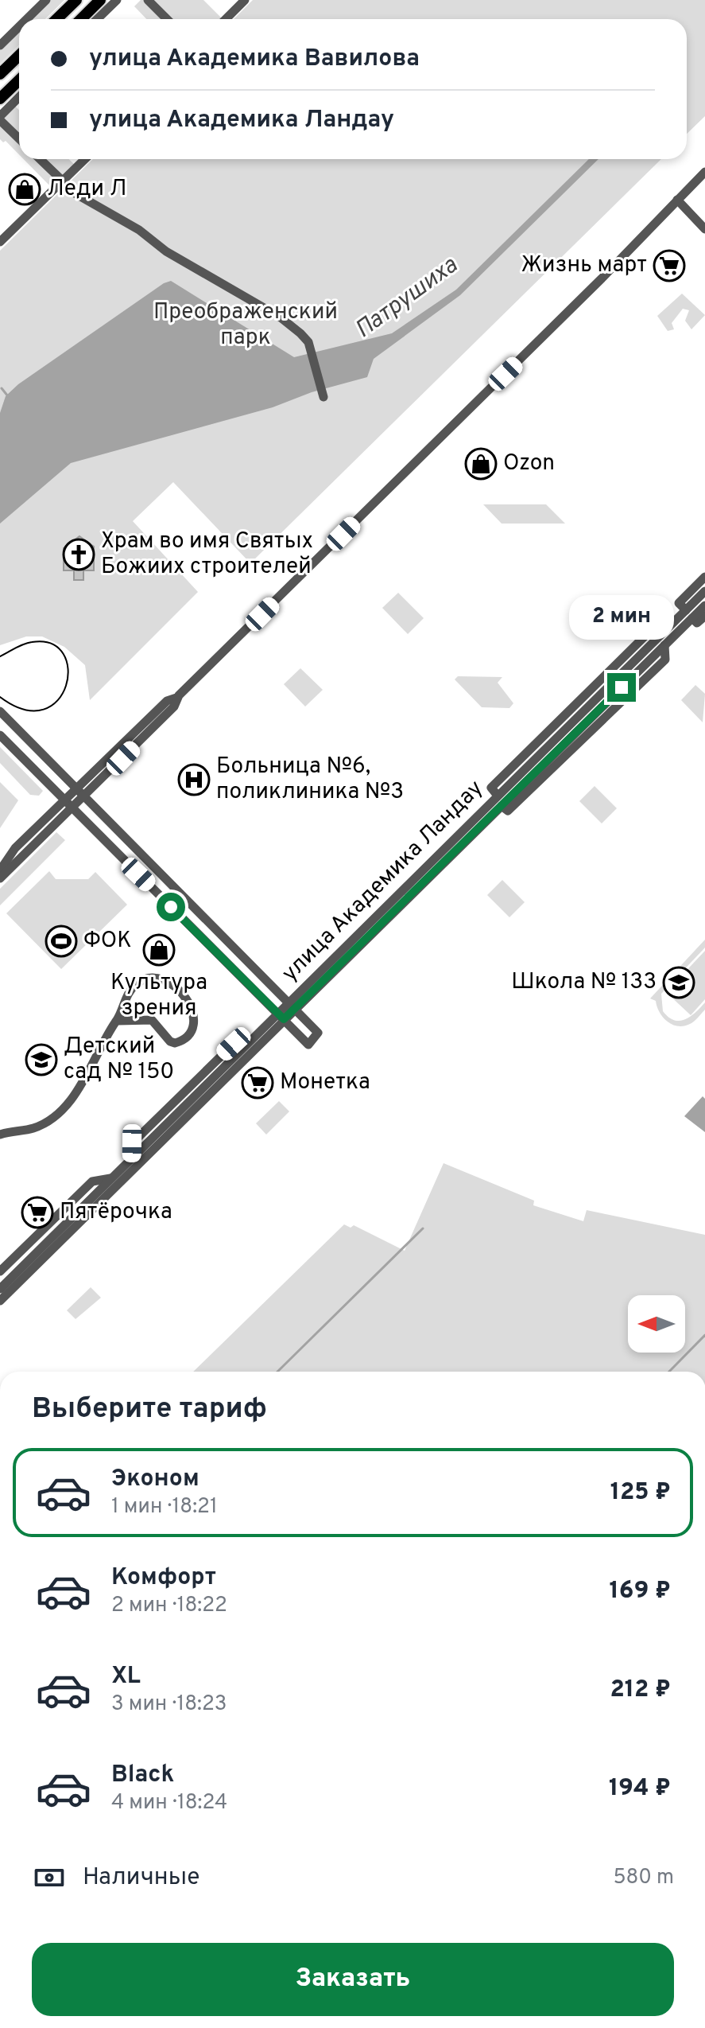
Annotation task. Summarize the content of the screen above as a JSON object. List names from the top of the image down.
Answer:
{
  "streets": {
    "street": ["улица Академика Ландау"]
  },
  "water": ["Патрушиха"],
  "parks": ["Преображенский парк"],
  "places": {
    "shop": ["Леди Л", "Ozon", "Культура зрения"],
    "supermarket": ["Жизнь март", "Монетка", "Пятёрочка"],
    "church": ["Храм во имя Святых Божиих строителей"],
    "hospital": ["Больница №6, поликлиника №3"],
    "sports": ["ФОК"],
    "school or university": ["Школа № 133", "Детский сад № 150"]
  },
  "north": "left",
  "page": {
    "banner": ["улица Академика Вавилова", "улица Академика Ландау"],
    "bubble": "2 мин",
    "heading": "Выберите тариф",
    "list": [
      {
        "name": "Эконом",
        "note": "1 мин · 18:21",
        "value": "125 ₽"
      },
      {
        "name": "Комфорт",
        "note": "2 мин · 18:22",
        "value": "169 ₽"
      },
      {
        "name": "XL",
        "note": "3 мин · 18:23",
        "value": "212 ₽"
      },
      {
        "name": "Black",
        "note": "4 мин · 18:24",
        "value": "194 ₽"
      }
    ],
    "pay": ["Наличные", "580 m"],
    "buttons": "Заказать"
  }
}
